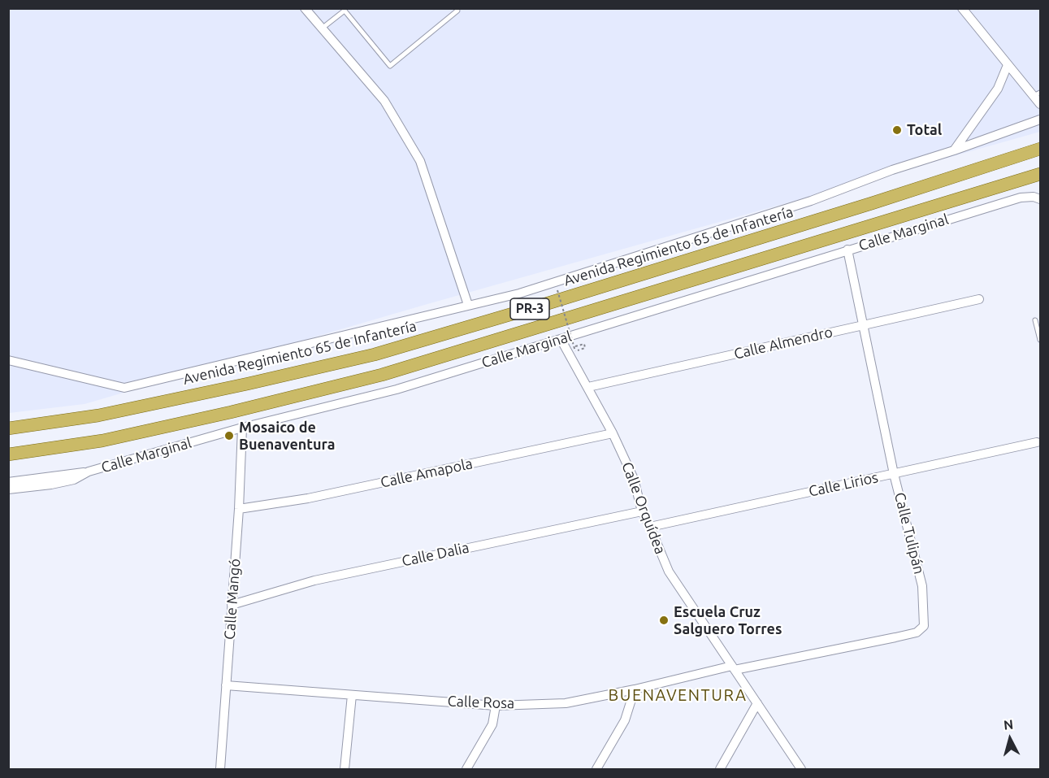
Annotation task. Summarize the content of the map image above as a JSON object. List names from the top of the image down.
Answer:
{
  "streets": {
    "main road": ["Avenida Regimiento 65 de Infantería", "PR-3"],
    "street": [
      "Calle Marginal",
      "Calle Almendro",
      "Calle Amapola",
      "Calle Lirios",
      "Calle Orquídea",
      "Calle Tulipán",
      "Calle Dalia",
      "Calle Mangó",
      "Calle Rosa"
    ]
  },
  "crossings": [
    ["Calle Marginal", "Calle Orquídea"],
    ["Calle Marginal", "Calle Tulipán"],
    ["Calle Marginal", "Calle Mangó"],
    ["Calle Almendro", "Calle Orquídea"],
    ["Calle Almendro", "Calle Tulipán"],
    ["Calle Amapola", "Calle Orquídea"],
    ["Calle Amapola", "Calle Mangó"],
    ["Calle Lirios", "Calle Orquídea"],
    ["Calle Lirios", "Calle Tulipán"],
    ["Calle Orquídea", "Calle Tulipán"],
    ["Calle Orquídea", "Calle Dalia"],
    ["Calle Orquídea", "Calle Rosa"],
    ["Calle Tulipán", "Calle Rosa"],
    ["Calle Dalia", "Calle Mangó"],
    ["Calle Mangó", "Calle Rosa"]
  ],
  "districts": ["BUENAVENTURA"],
  "places": ["Total", "Mosaico de Buenaventura", "Escuela Cruz Salguero Torres"],
  "north": "top"
}
